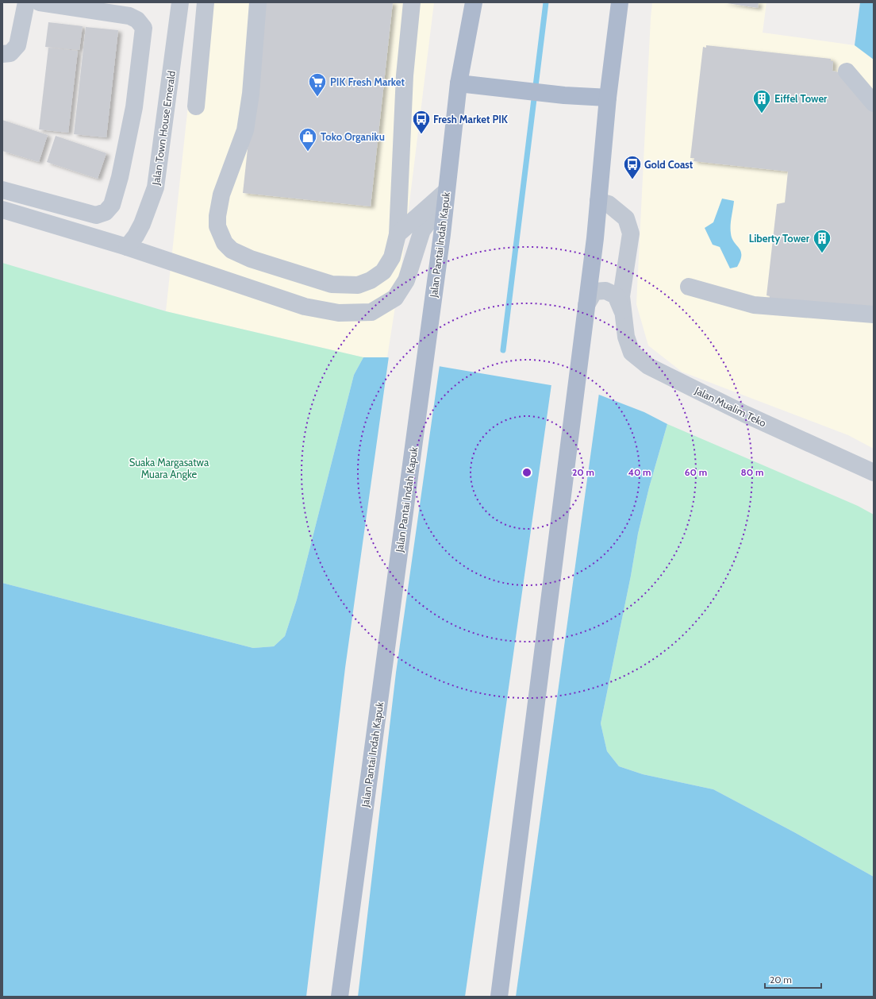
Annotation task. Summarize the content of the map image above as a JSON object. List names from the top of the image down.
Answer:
{
  "streets": {
    "main road": ["Jalan Pantai Indah Kapuk"],
    "street": ["Jalan Town House Emerald", "Jalan Mualim Teko"]
  },
  "parks": ["Suaka Margasatwa Muara Angke"],
  "places": {
    "supermarket": ["PIK Fresh Market"],
    "building": ["Eiffel Tower", "Liberty Tower"],
    "bus stop": ["Fresh Market PIK", "Gold Coast"],
    "shop": ["Toko Organiku"]
  },
  "scale_bar": "20 m",
  "rings": [
    "20 m",
    "40 m",
    "60 m",
    "80 m"
  ]
}
